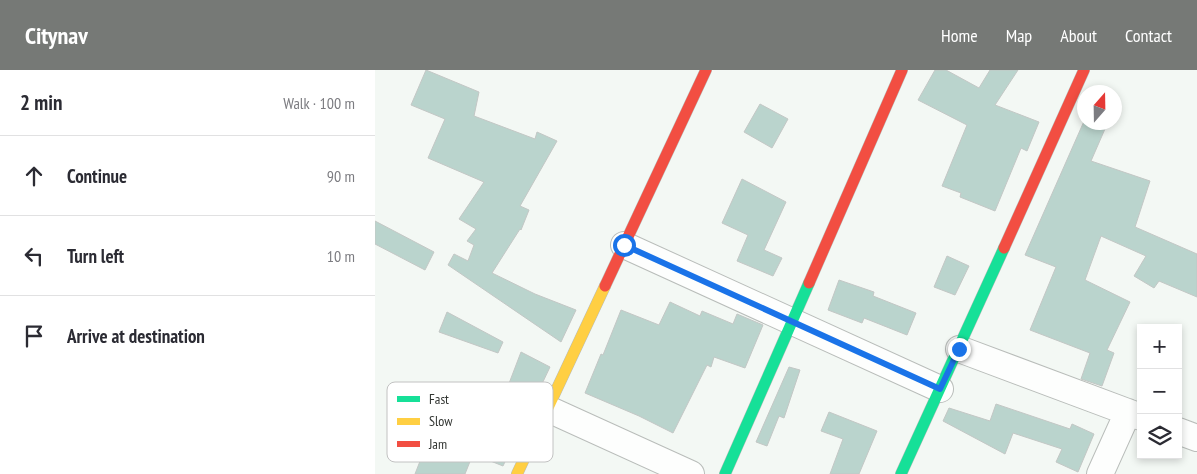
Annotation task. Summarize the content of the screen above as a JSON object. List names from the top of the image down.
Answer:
{
  "legend": ["Fast", "Slow", "Jam"],
  "north": "top",
  "page": {
    "header": "Citynav",
    "nav": [
      "Home",
      "Map",
      "About",
      "Contact"
    ],
    "heading": ["2 min", "Walk · 100 m"],
    "list": [
      ["Continue", "90 m"],
      ["Turn left", "10 m"],
      "Arrive at destination"
    ],
    "map_buttons": ["+", "−"]
  }
}
